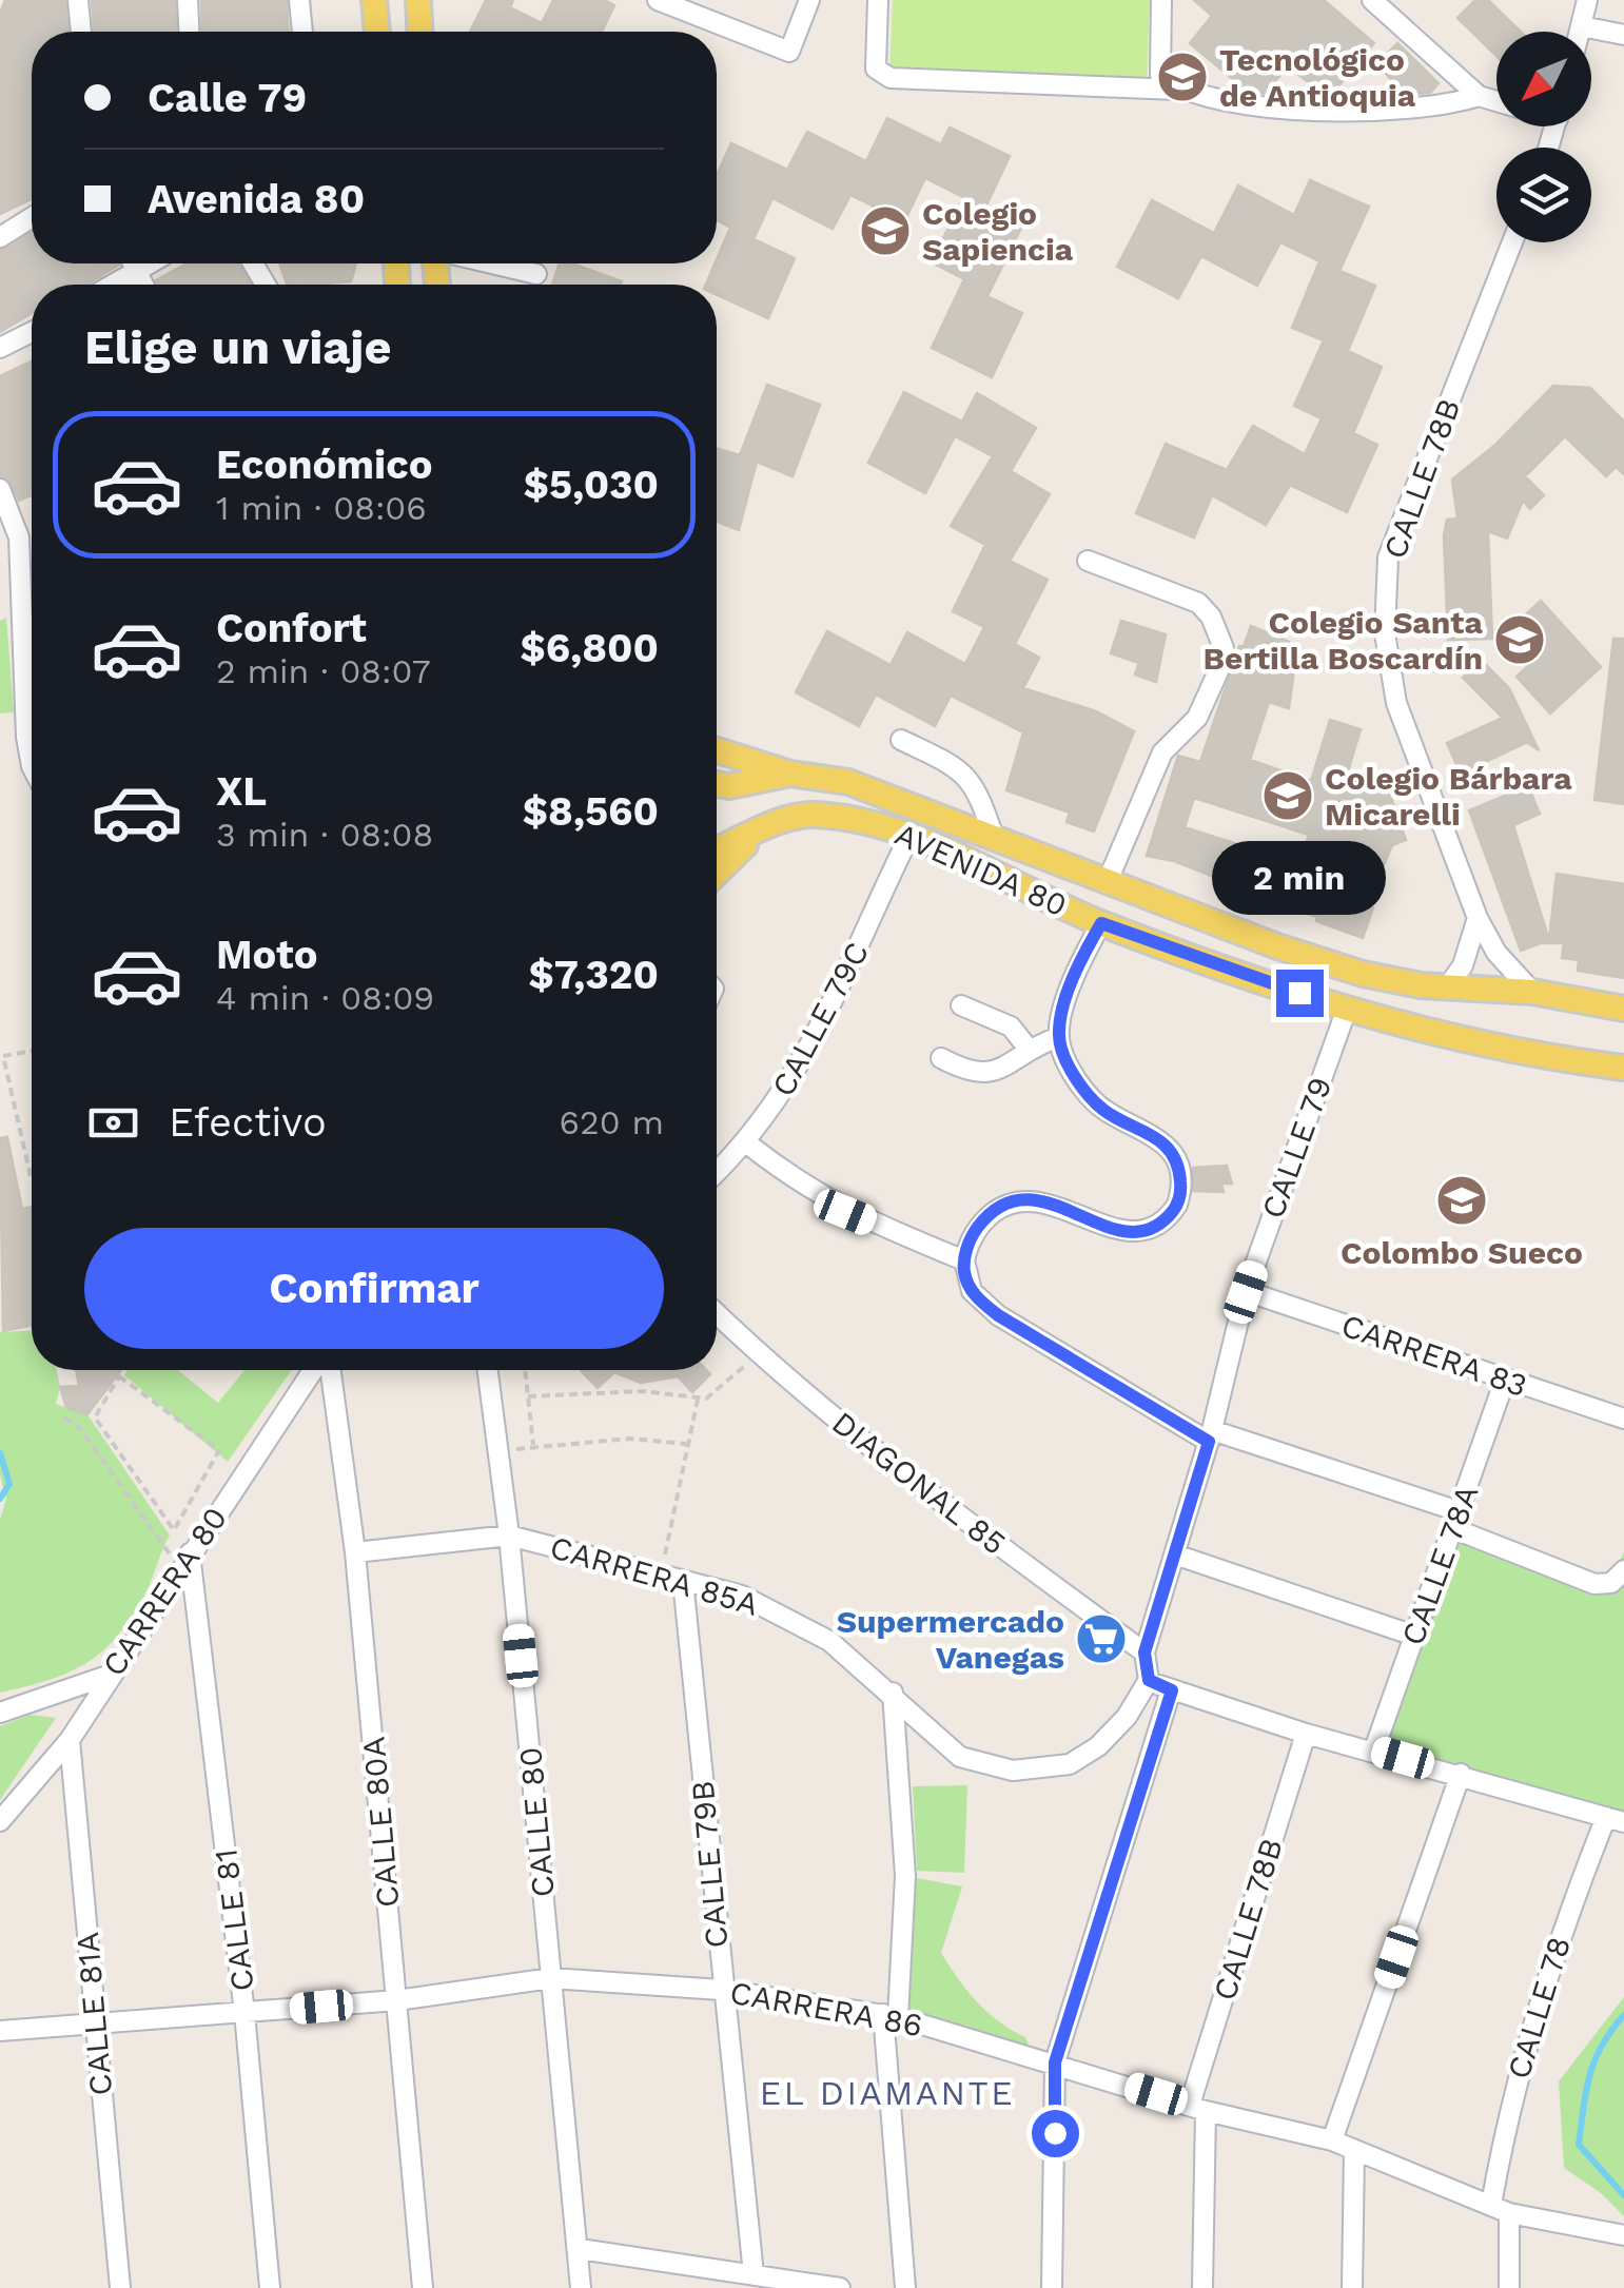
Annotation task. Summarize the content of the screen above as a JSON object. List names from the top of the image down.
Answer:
{
  "streets": {
    "main road": ["AVENIDA 80"],
    "street": [
      "CALLE 78B",
      "CALLE 79C",
      "CALLE 79",
      "CARRERA 83",
      "DIAGONAL 85",
      "CALLE 78A",
      "CARRERA 85A",
      "CARRERA 80",
      "CALLE 80A",
      "CALLE 80",
      "CALLE 79B",
      "CALLE 81",
      "CALLE 78",
      "CARRERA 86",
      "CALLE 81A"
    ]
  },
  "crossings": [
    ["CALLE 78B", "AVENIDA 80"],
    ["CALLE 78B", "CARRERA 86"],
    ["AVENIDA 80", "CALLE 79C"],
    ["AVENIDA 80", "CALLE 79"],
    ["CALLE 79", "CARRERA 83"],
    ["CALLE 79", "DIAGONAL 85"],
    ["CARRERA 83", "CALLE 78A"],
    ["CARRERA 85A", "CALLE 80A"],
    ["CARRERA 85A", "CALLE 80"],
    ["CARRERA 85A", "CALLE 79B"],
    ["CARRERA 80", "CALLE 81"],
    ["CARRERA 80", "CALLE 81A"],
    ["CALLE 80A", "CARRERA 86"],
    ["CALLE 80", "CARRERA 86"],
    ["CALLE 79B", "CARRERA 86"],
    ["CALLE 81", "CARRERA 86"],
    ["CALLE 78", "CARRERA 86"],
    ["CARRERA 86", "CALLE 81A"]
  ],
  "districts": ["EL DIAMANTE"],
  "places": {
    "school or university": [
      "Tecnológico de Antioquia",
      "Colegio Sapiencia",
      "Colegio Santa Bertilla Boscardín",
      "Colegio Bárbara Micarelli",
      "Colombo Sueco"
    ],
    "supermarket": ["Supermercado Vanegas"]
  },
  "north": "bottom left",
  "page": {
    "banner": ["Calle 79", "Avenida 80"],
    "heading": "Elige un viaje",
    "list": [
      {
        "name": "Económico",
        "note": "1 min · 08:06",
        "value": "$5,030"
      },
      {
        "name": "Confort",
        "note": "2 min · 08:07",
        "value": "$6,800"
      },
      {
        "name": "XL",
        "note": "3 min · 08:08",
        "value": "$8,560"
      },
      {
        "name": "Moto",
        "note": "4 min · 08:09",
        "value": "$7,320"
      }
    ],
    "bubble": "2 min",
    "pay": ["Efectivo", "620 m"],
    "buttons": "Confirmar"
  }
}
